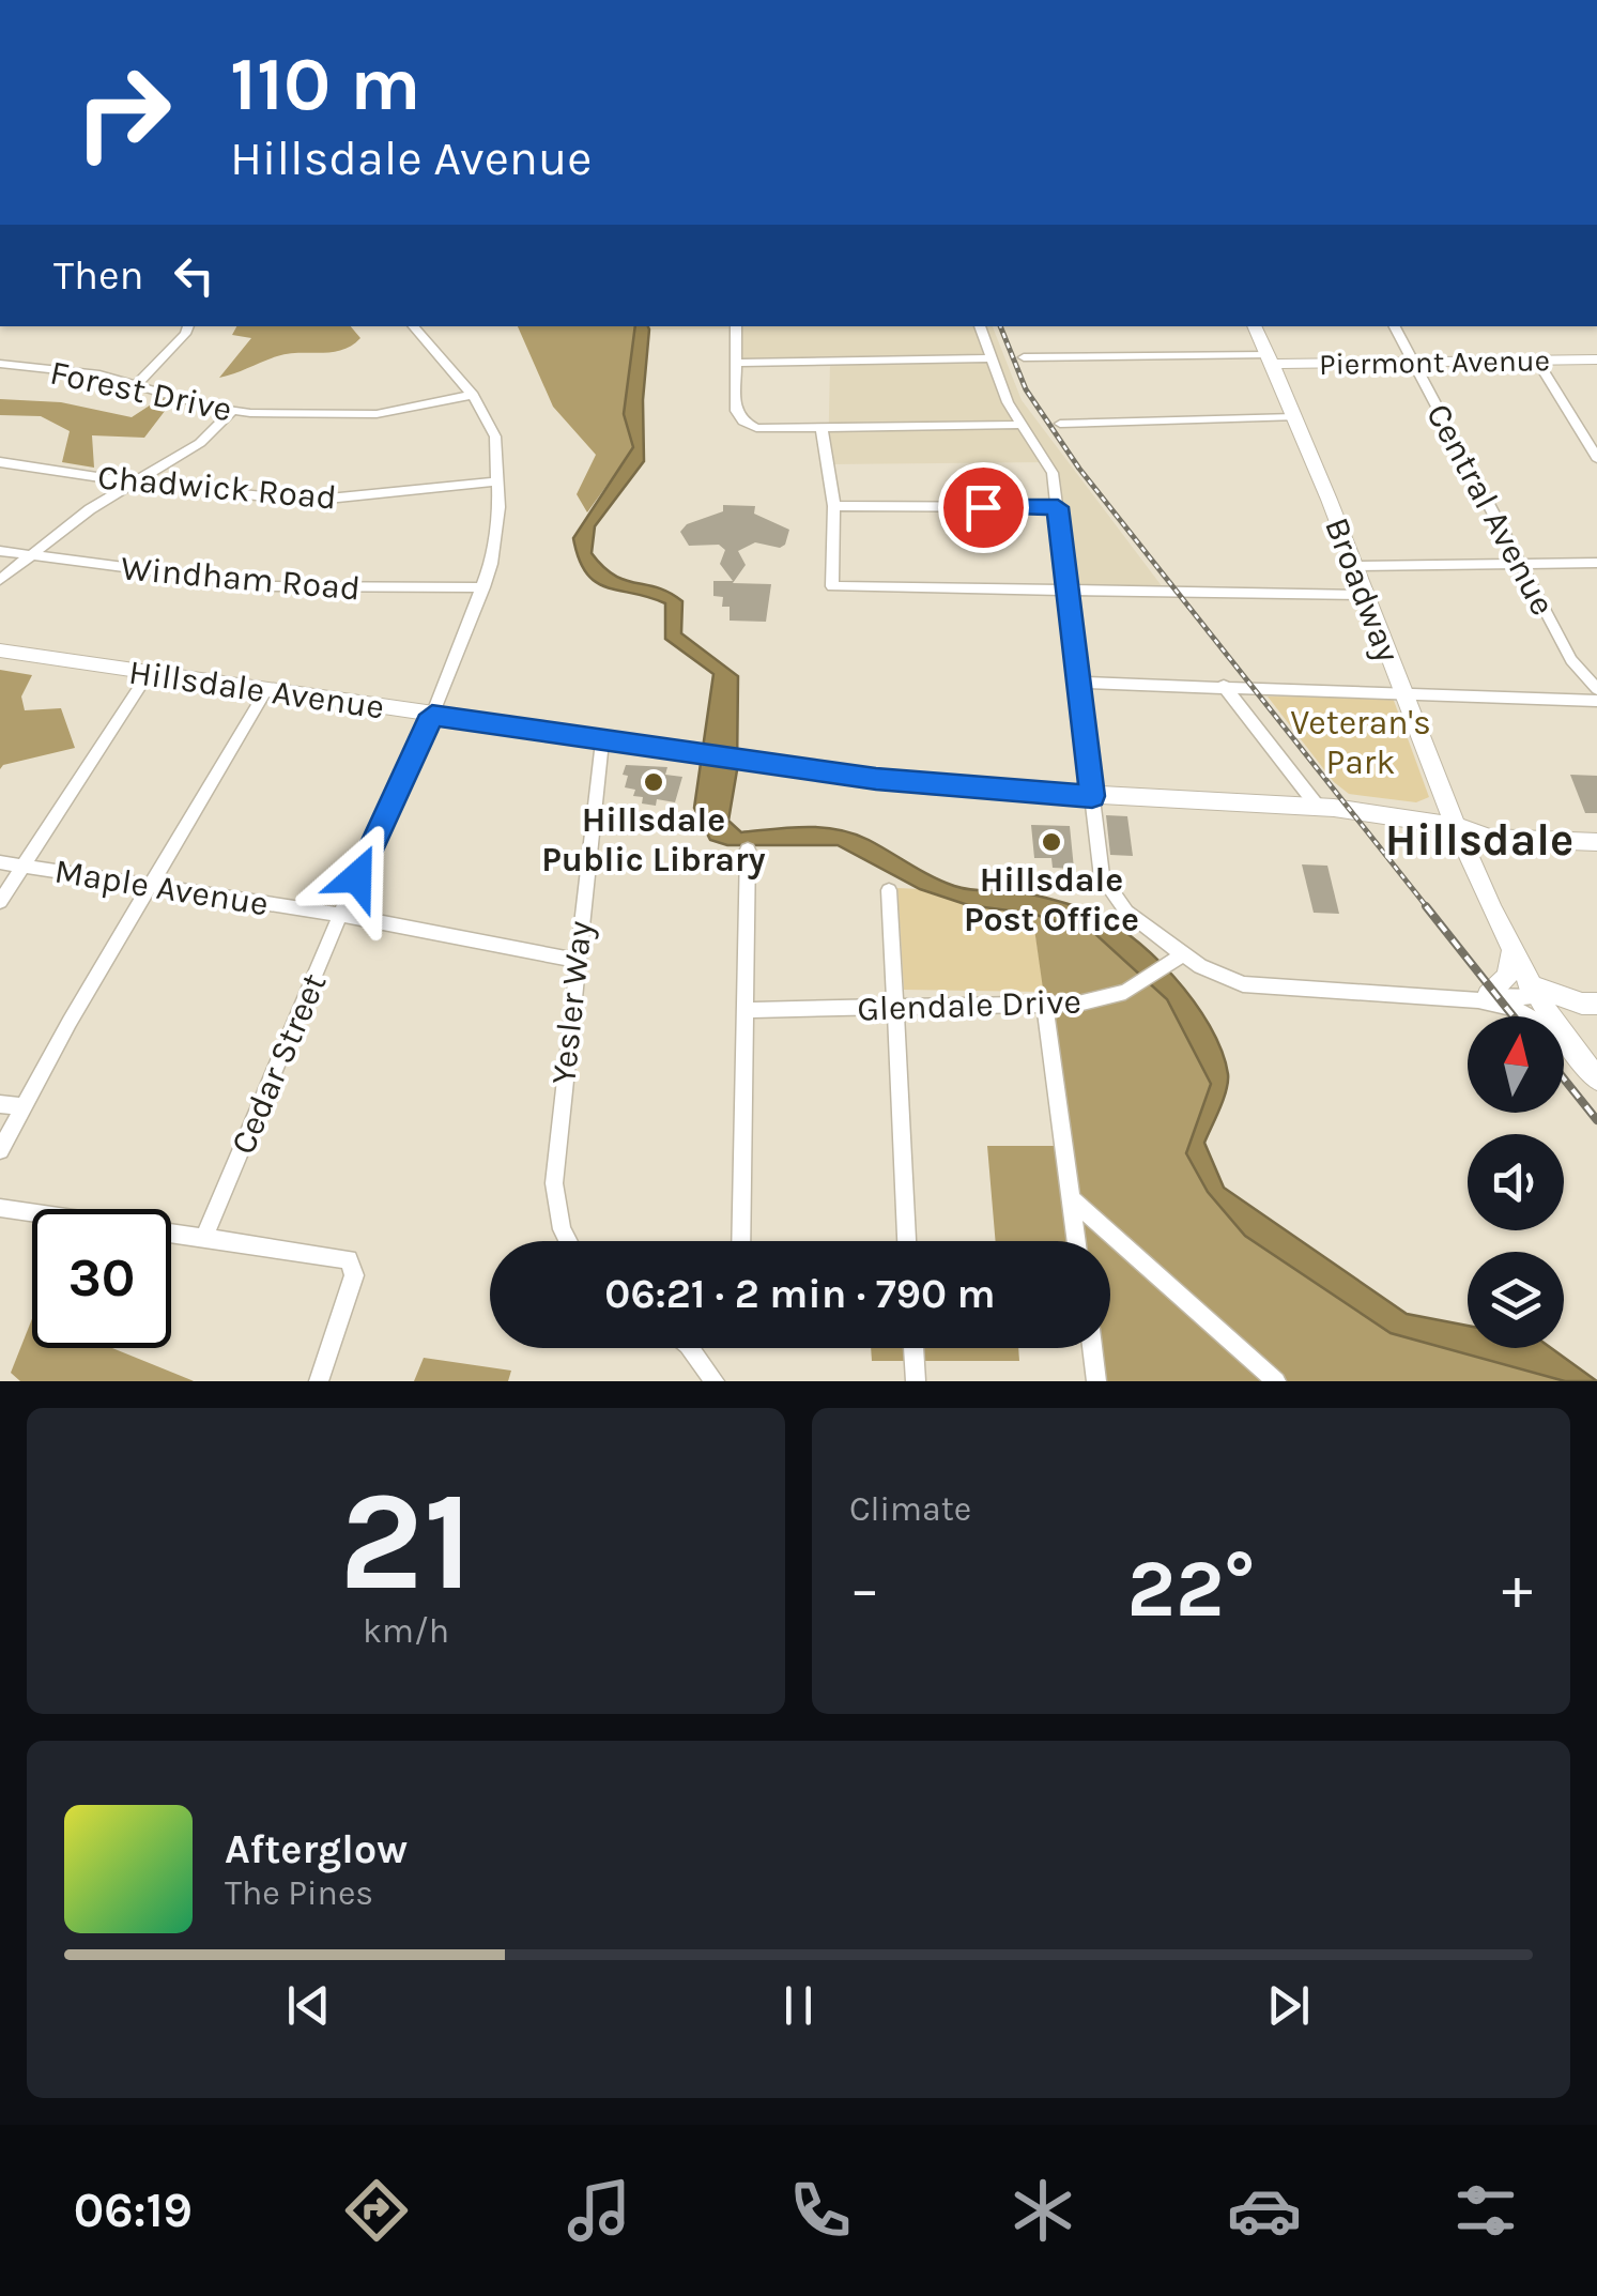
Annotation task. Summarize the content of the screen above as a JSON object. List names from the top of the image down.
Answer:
{
  "streets": {
    "street": [
      "Piermont Avenue",
      "Forest Drive",
      "Chadwick Road",
      "Central Avenue",
      "Windham Road",
      "Broadway",
      "Hillsdale Avenue",
      "Maple Avenue",
      "Yesler Way",
      "Glendale Drive",
      "Cedar Street"
    ]
  },
  "crossings": [
    ["Piermont Avenue", "Central Avenue"],
    ["Piermont Avenue", "Broadway"],
    ["Forest Drive", "Cedar Street"],
    ["Chadwick Road", "Cedar Street"],
    ["Windham Road", "Cedar Street"],
    ["Broadway", "Hillsdale Avenue"],
    ["Hillsdale Avenue", "Yesler Way"],
    ["Hillsdale Avenue", "Cedar Street"],
    ["Maple Avenue", "Yesler Way"],
    ["Maple Avenue", "Cedar Street"]
  ],
  "districts": ["Hillsdale"],
  "parks": ["Veteran's Park"],
  "places": ["Hillsdale Public Library", "Hillsdale Post Office"],
  "north": "top",
  "page": {
    "turn": ["110 m", "Hillsdale Avenue"],
    "then": "Then",
    "limit": "30",
    "trip": "06:21 · 2 min · 790 m",
    "tile": [
      ["21", "km/h"],
      "Climate"
    ],
    "heat": ["−", "22°", "+"],
    "song": ["Afterglow", "The Pines"],
    "tabs": "06:19"
  }
}
